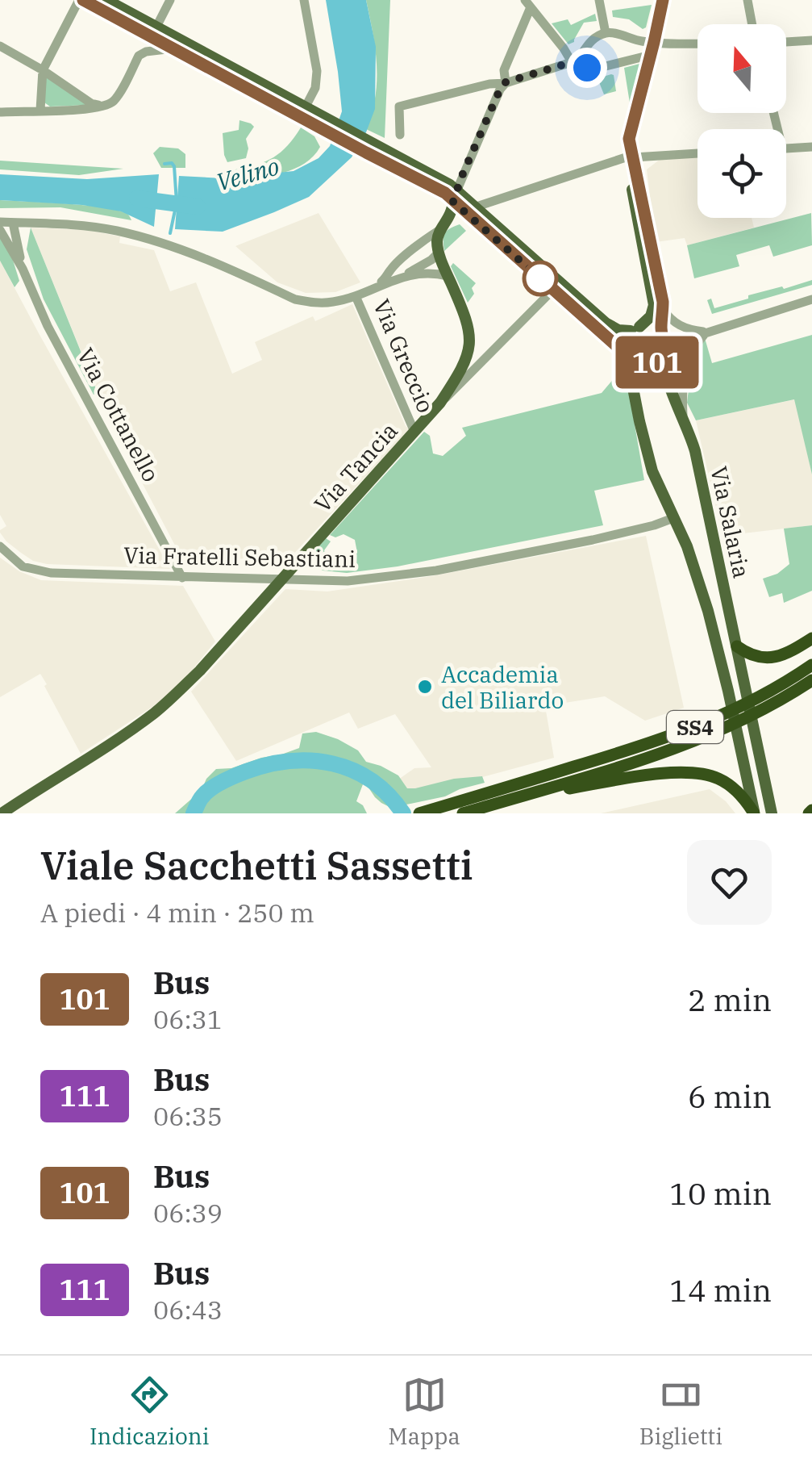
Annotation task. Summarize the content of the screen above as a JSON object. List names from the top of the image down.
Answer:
{
  "streets": {
    "highway": ["SS4"],
    "main road": ["Via Tancia", "Via Salaria"],
    "street": ["Via Greccio", "Via Cottanello", "Via Fratelli Sebastiani"]
  },
  "crossings": [
    ["Via Greccio", "Via Tancia"],
    ["Via Cottanello", "Via Fratelli Sebastiani"],
    ["Via Tancia", "Via Fratelli Sebastiani"]
  ],
  "water": ["Velino"],
  "places": ["Accademia del Biliardo"],
  "lines": ["bus line 101"],
  "north": "top",
  "page": {
    "on_map": "101",
    "heading": ["Viale Sacchetti Sassetti", "A piedi · 4 min · 250 m"],
    "list": [
      {
        "mark": "101",
        "name": "Bus",
        "note": "06:31",
        "value": "2 min"
      },
      {
        "mark": "111",
        "name": "Bus",
        "note": "06:35",
        "value": "6 min"
      },
      {
        "mark": "101",
        "name": "Bus",
        "note": "06:39",
        "value": "10 min"
      },
      {
        "mark": "111",
        "name": "Bus",
        "note": "06:43",
        "value": "14 min"
      }
    ],
    "tabs": ["Indicazioni", "Mappa", "Biglietti"]
  }
}
